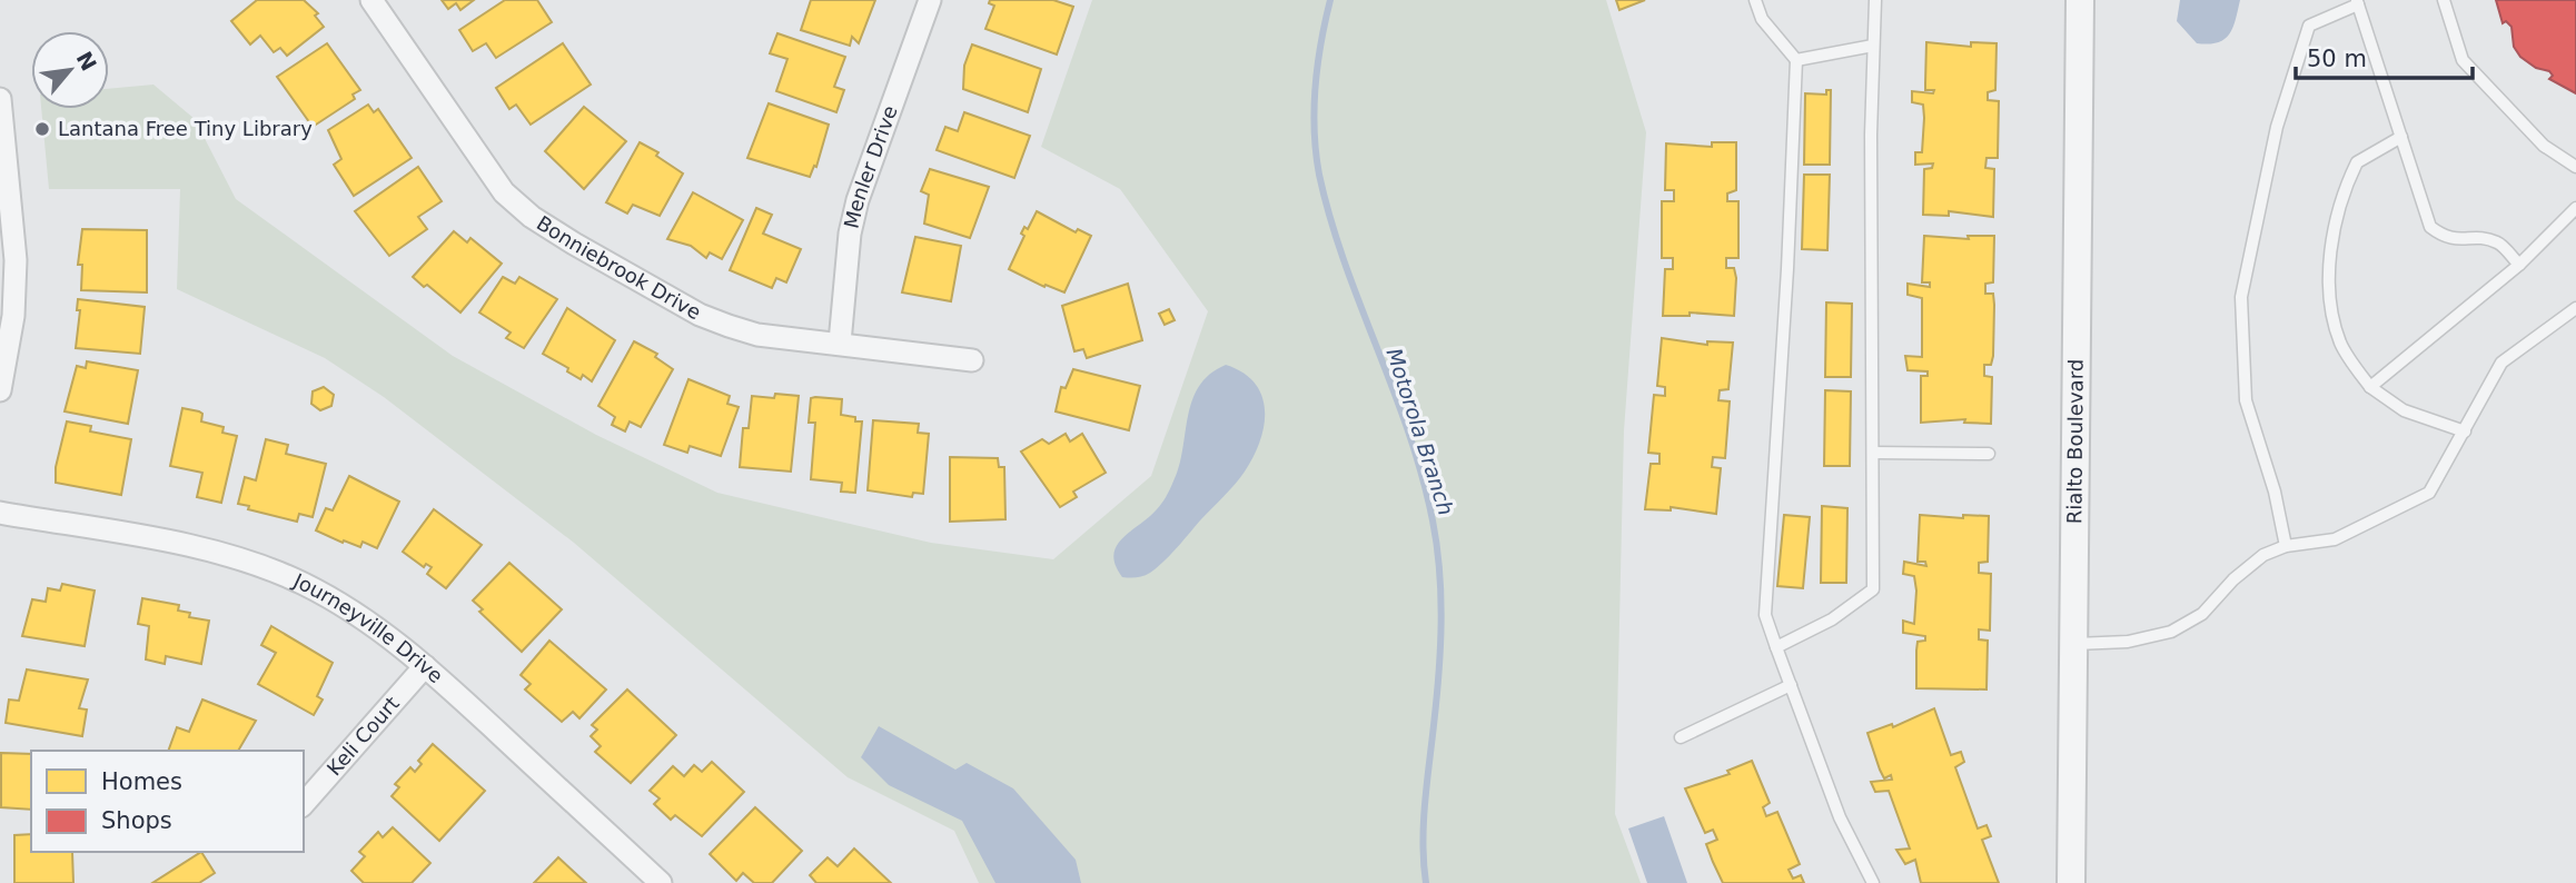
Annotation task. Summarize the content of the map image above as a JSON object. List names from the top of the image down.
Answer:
{
  "streets": {
    "street": [
      "Menler Drive",
      "Bonniebrook Drive",
      "Rialto Boulevard",
      "Journeyville Drive",
      "Keli Court"
    ]
  },
  "crossings": [
    ["Menler Drive", "Bonniebrook Drive"],
    ["Journeyville Drive", "Keli Court"]
  ],
  "water": ["Motorola Branch"],
  "places": ["Lantana Free Tiny Library"],
  "legend": ["Homes", "Shops"],
  "scale_bar": "50 m",
  "north": "top right"
}
